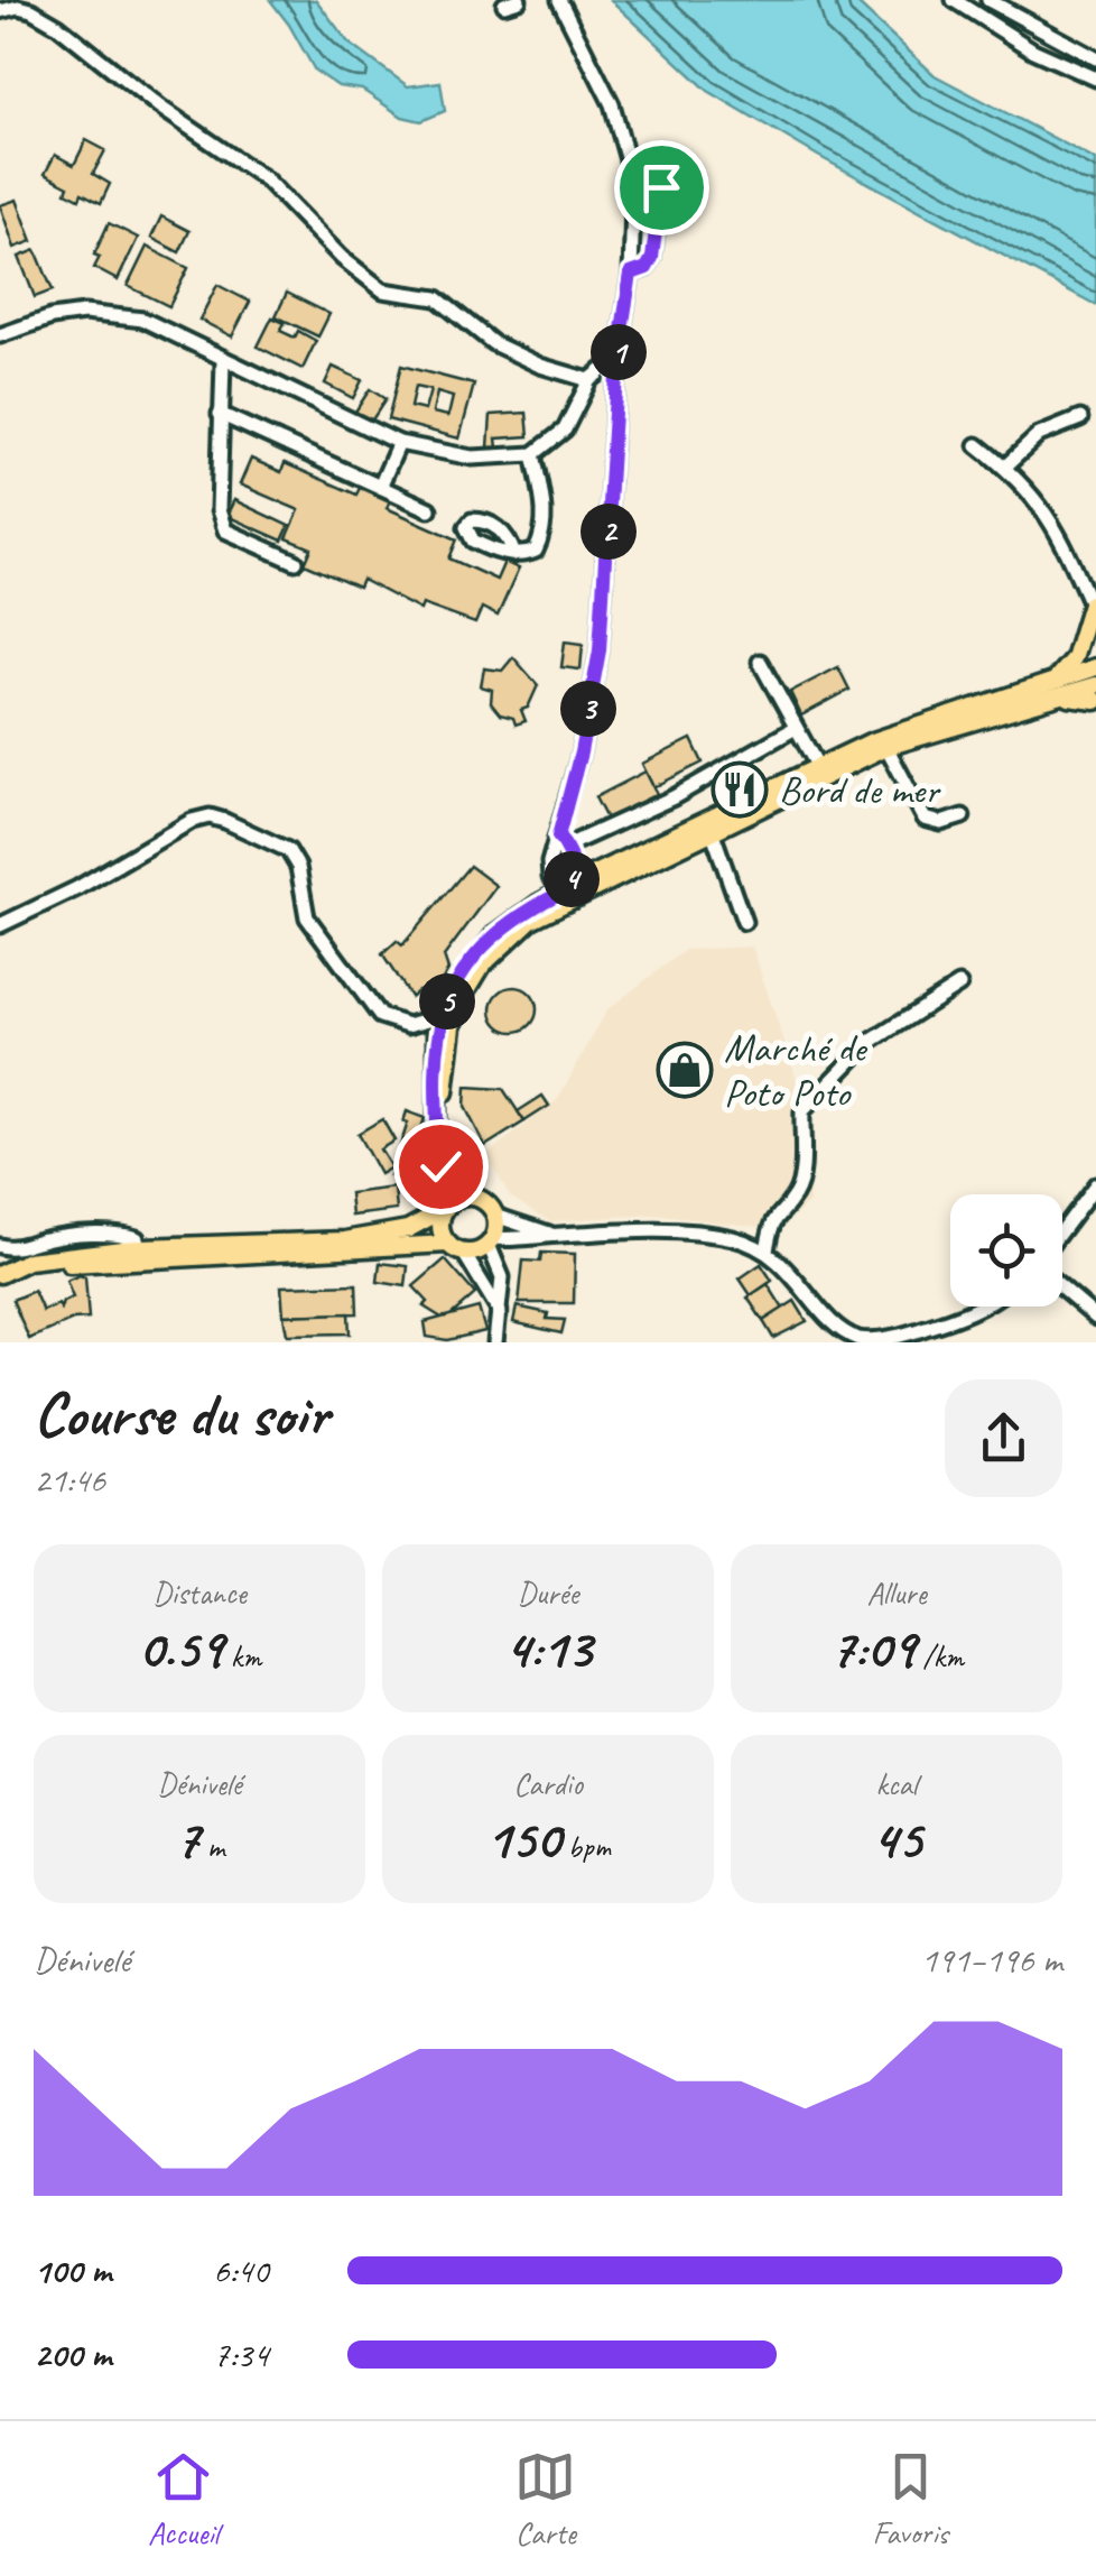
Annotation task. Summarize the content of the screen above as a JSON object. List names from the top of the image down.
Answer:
{
  "places": {
    "restaurant": ["Bord de mer"],
    "shop": ["Marché de Poto Poto"]
  },
  "page": {
    "pins": [
      "1",
      "2",
      "3",
      "4",
      "5"
    ],
    "heading": ["Course du soir", "21:46"],
    "stats": [
      ["Distance", "0.59 km"],
      ["Durée", "4:13"],
      ["Allure", "7:09 /km"],
      ["Dénivelé", "7 m"],
      ["Cardio", "150 bpm"],
      ["kcal", "45"]
    ],
    "chart": ["Dénivelé", "191–196 m"],
    "list": [
      {
        "name": "100 m",
        "note": "6:40"
      },
      {
        "name": "200 m",
        "note": "7:34"
      }
    ],
    "tabs": ["Accueil", "Carte", "Favoris"]
  }
}
